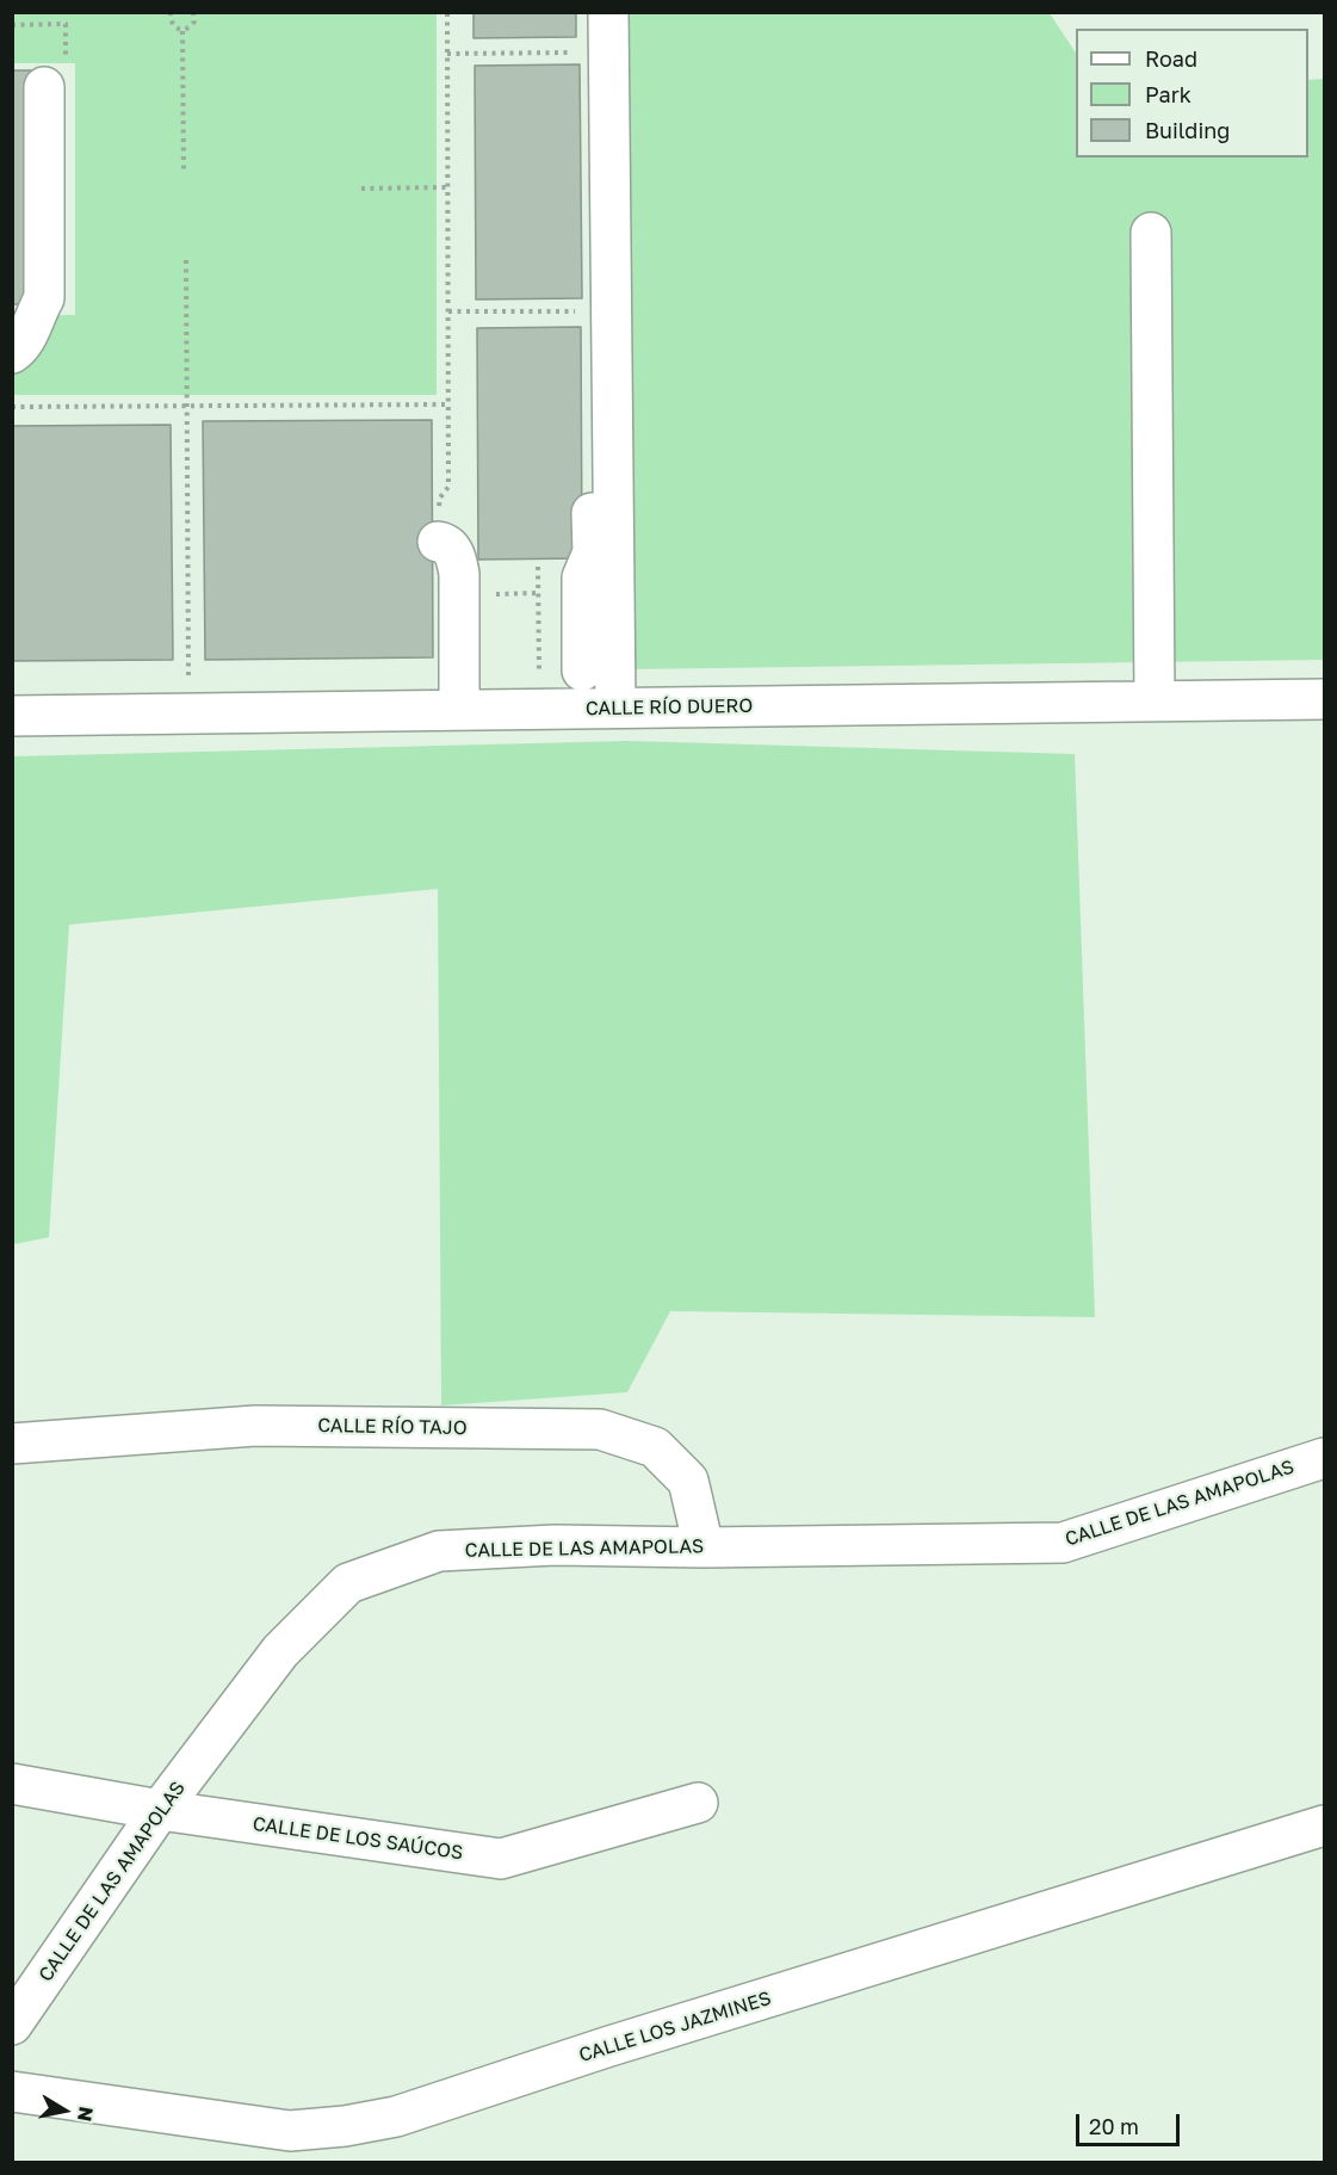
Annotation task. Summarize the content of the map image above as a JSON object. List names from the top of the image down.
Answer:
{
  "streets": {
    "street": [
      "CALLE RÍO DUERO",
      "CALLE RÍO TAJO",
      "CALLE DE LAS AMAPOLAS",
      "CALLE DE LOS SAÚCOS",
      "CALLE LOS JAZMINES"
    ]
  },
  "crossings": [
    ["CALLE RÍO TAJO", "CALLE DE LAS AMAPOLAS"],
    ["CALLE DE LAS AMAPOLAS", "CALLE DE LOS SAÚCOS"]
  ],
  "legend": ["Road", "Park", "Building"],
  "scale_bar": "20 m",
  "north": "right"
}
